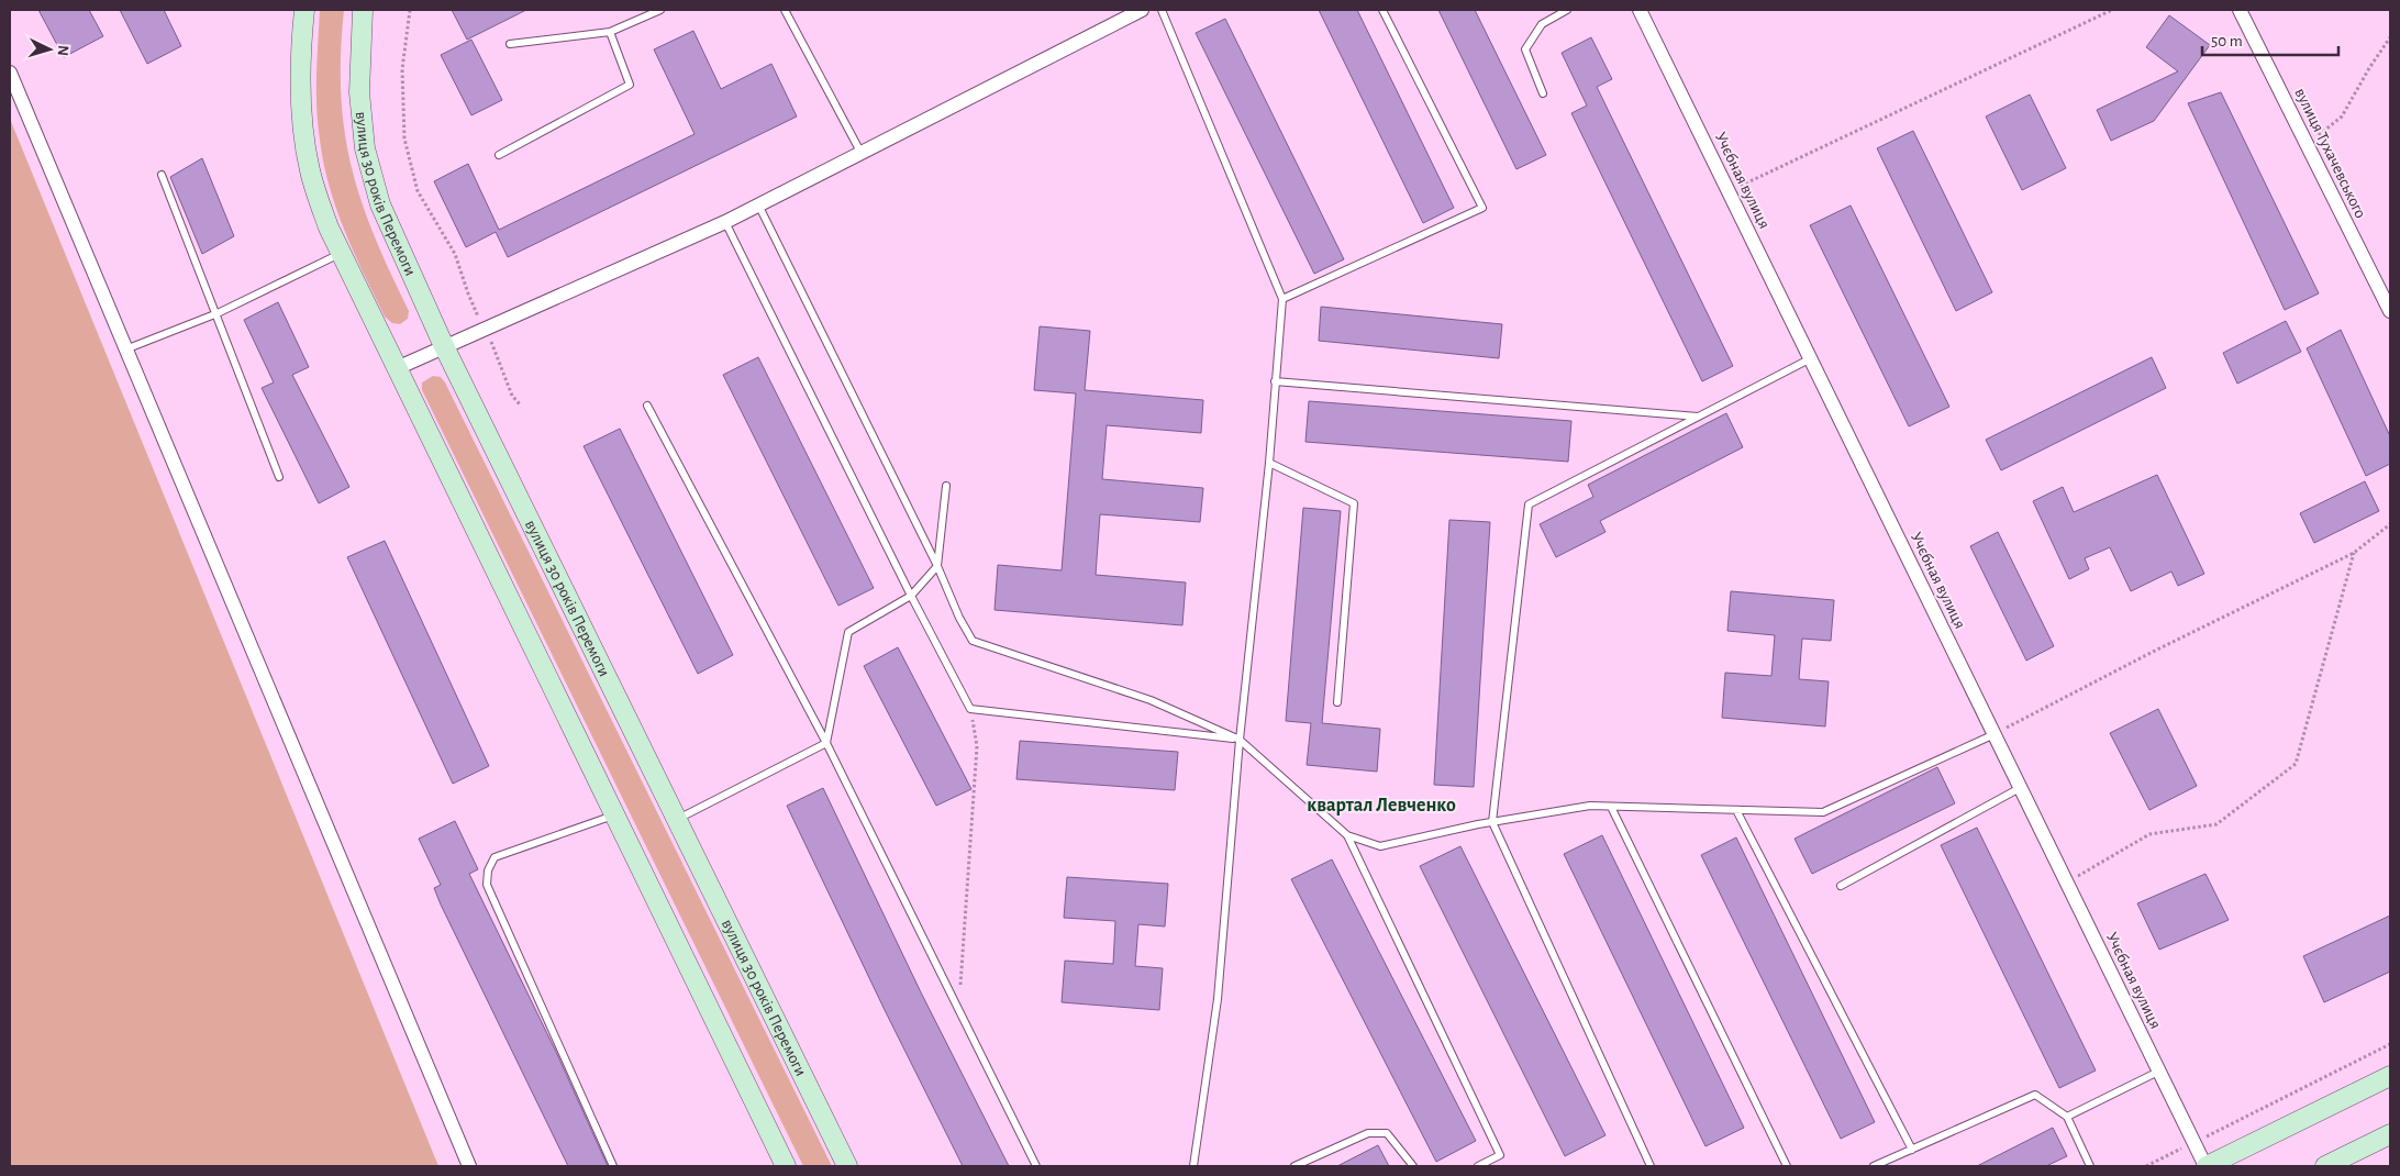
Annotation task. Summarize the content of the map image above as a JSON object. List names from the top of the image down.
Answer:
{
  "streets": {
    "street": ["вулиця Тухачевського", "Учєбная вулиця", "вулиця 30 років Перемоги"]
  },
  "districts": ["квартал Левченко"],
  "scale_bar": "50 m",
  "north": "right"
}
